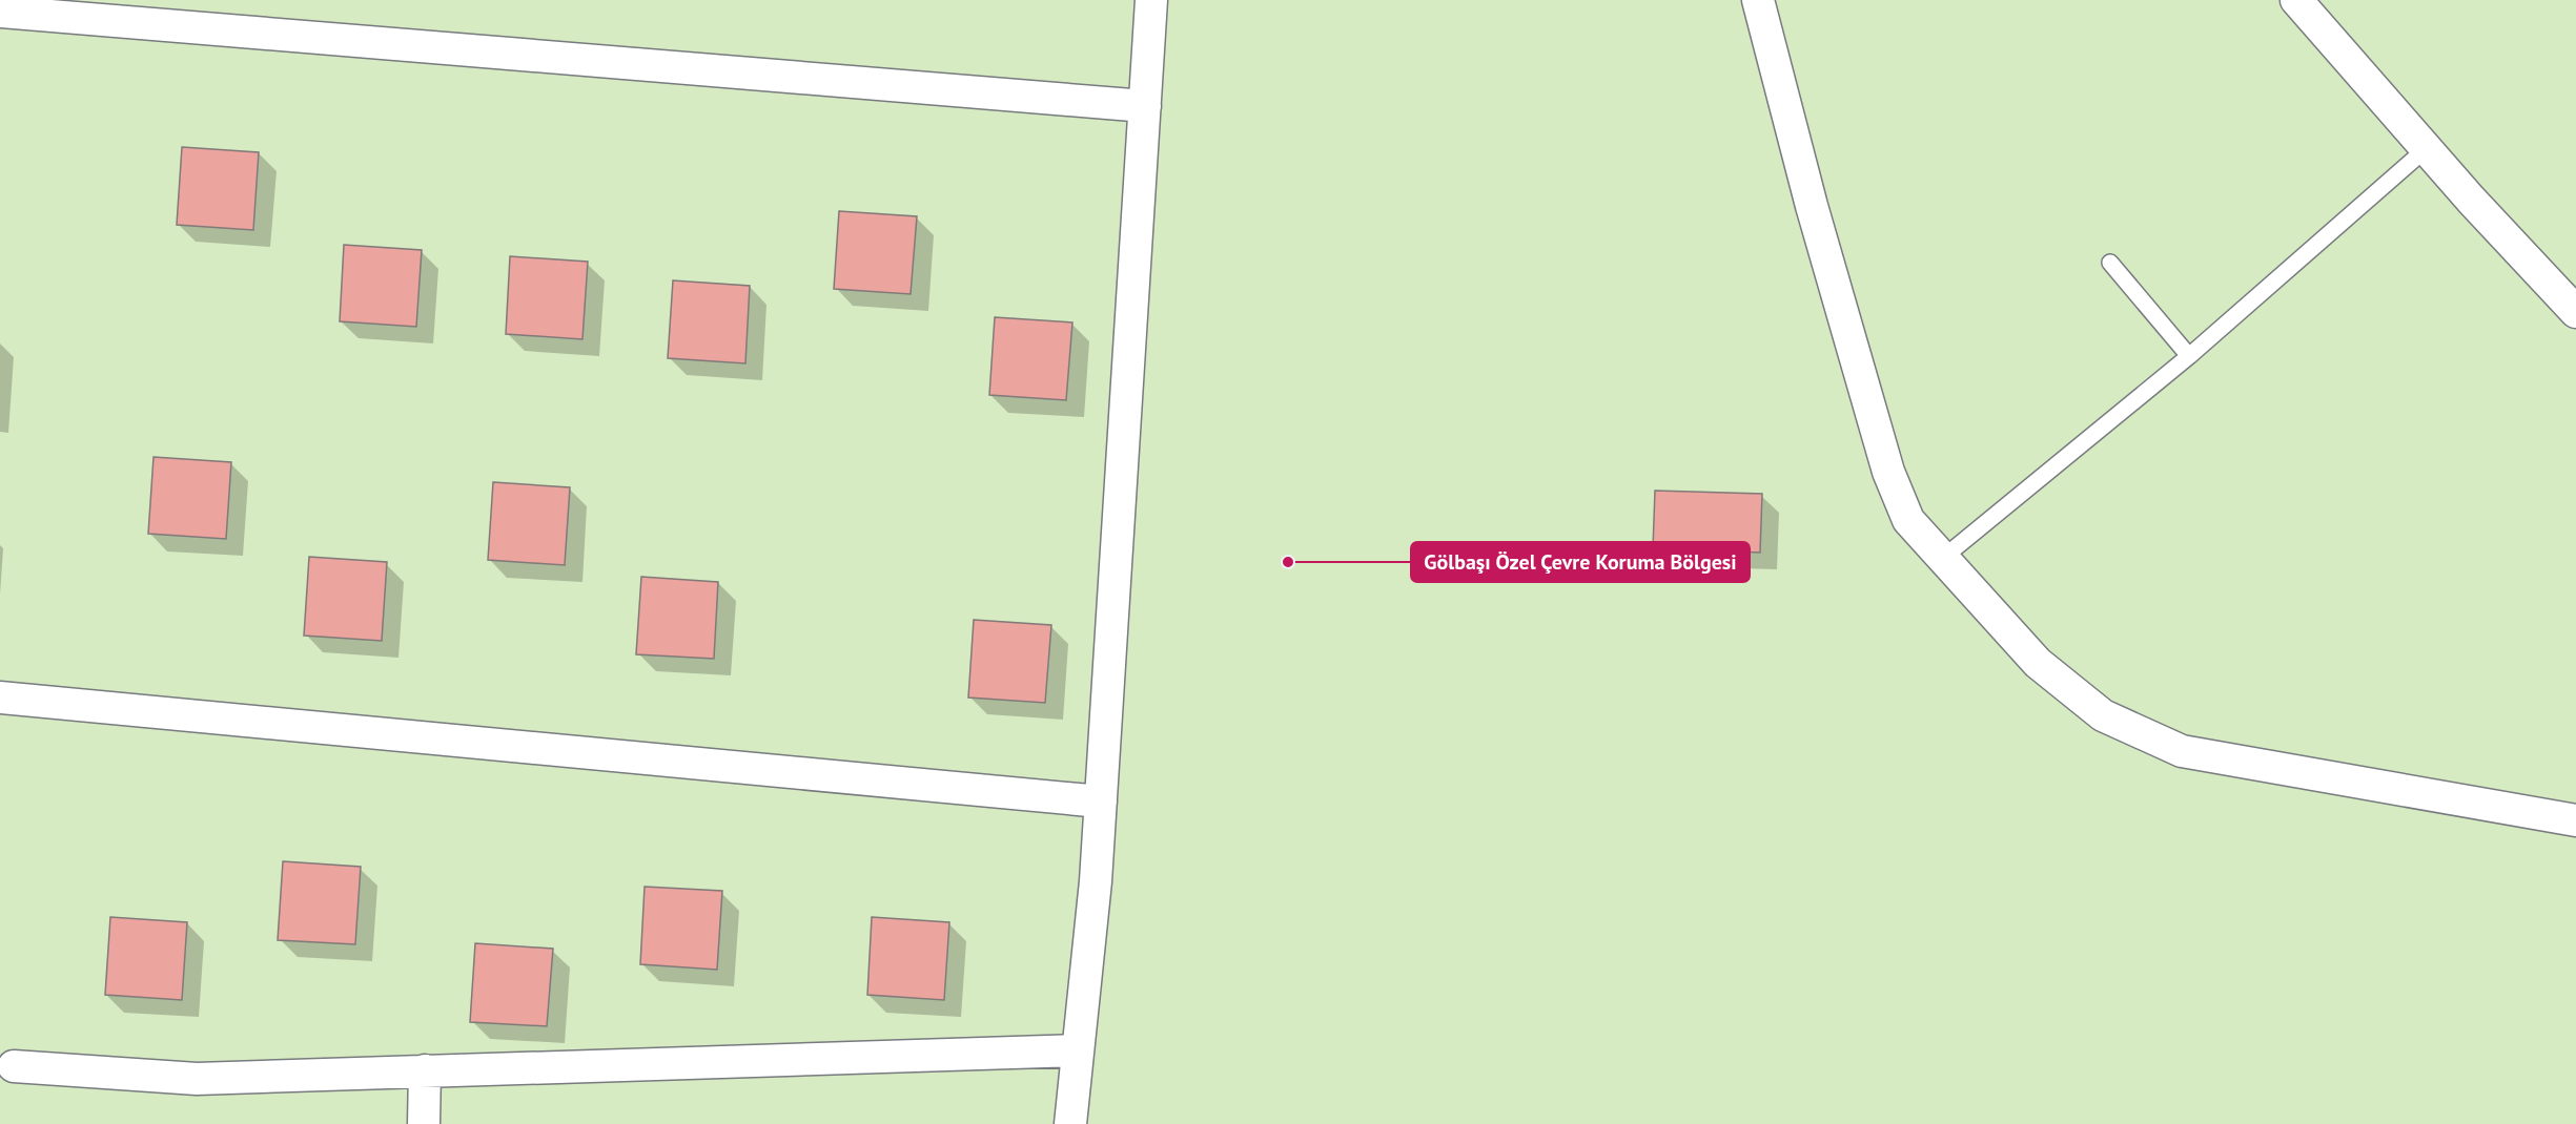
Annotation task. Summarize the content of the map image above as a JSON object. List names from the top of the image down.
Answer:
{
  "places": ["Gölbaşı Özel Çevre Koruma Bölgesi"]
}
